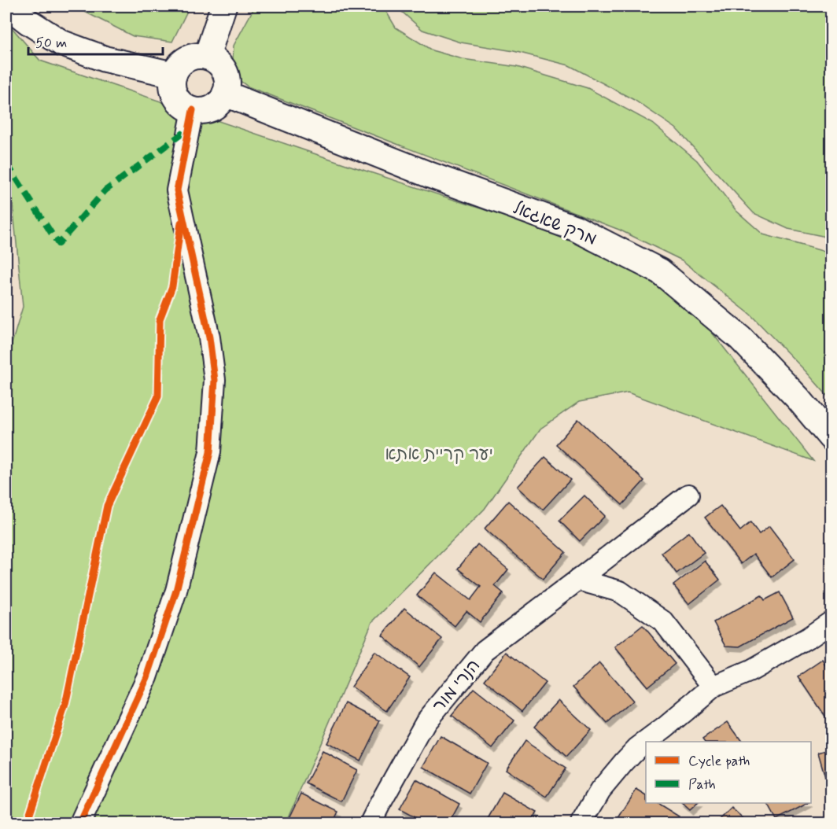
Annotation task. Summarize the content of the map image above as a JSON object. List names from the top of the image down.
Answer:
{
  "streets": {
    "street": ["מרק שאגאל", "הנרי מור"]
  },
  "parks": ["יער קריית אתא"],
  "legend": ["Cycle path", "Path"],
  "scale_bar": "50 m"
}
